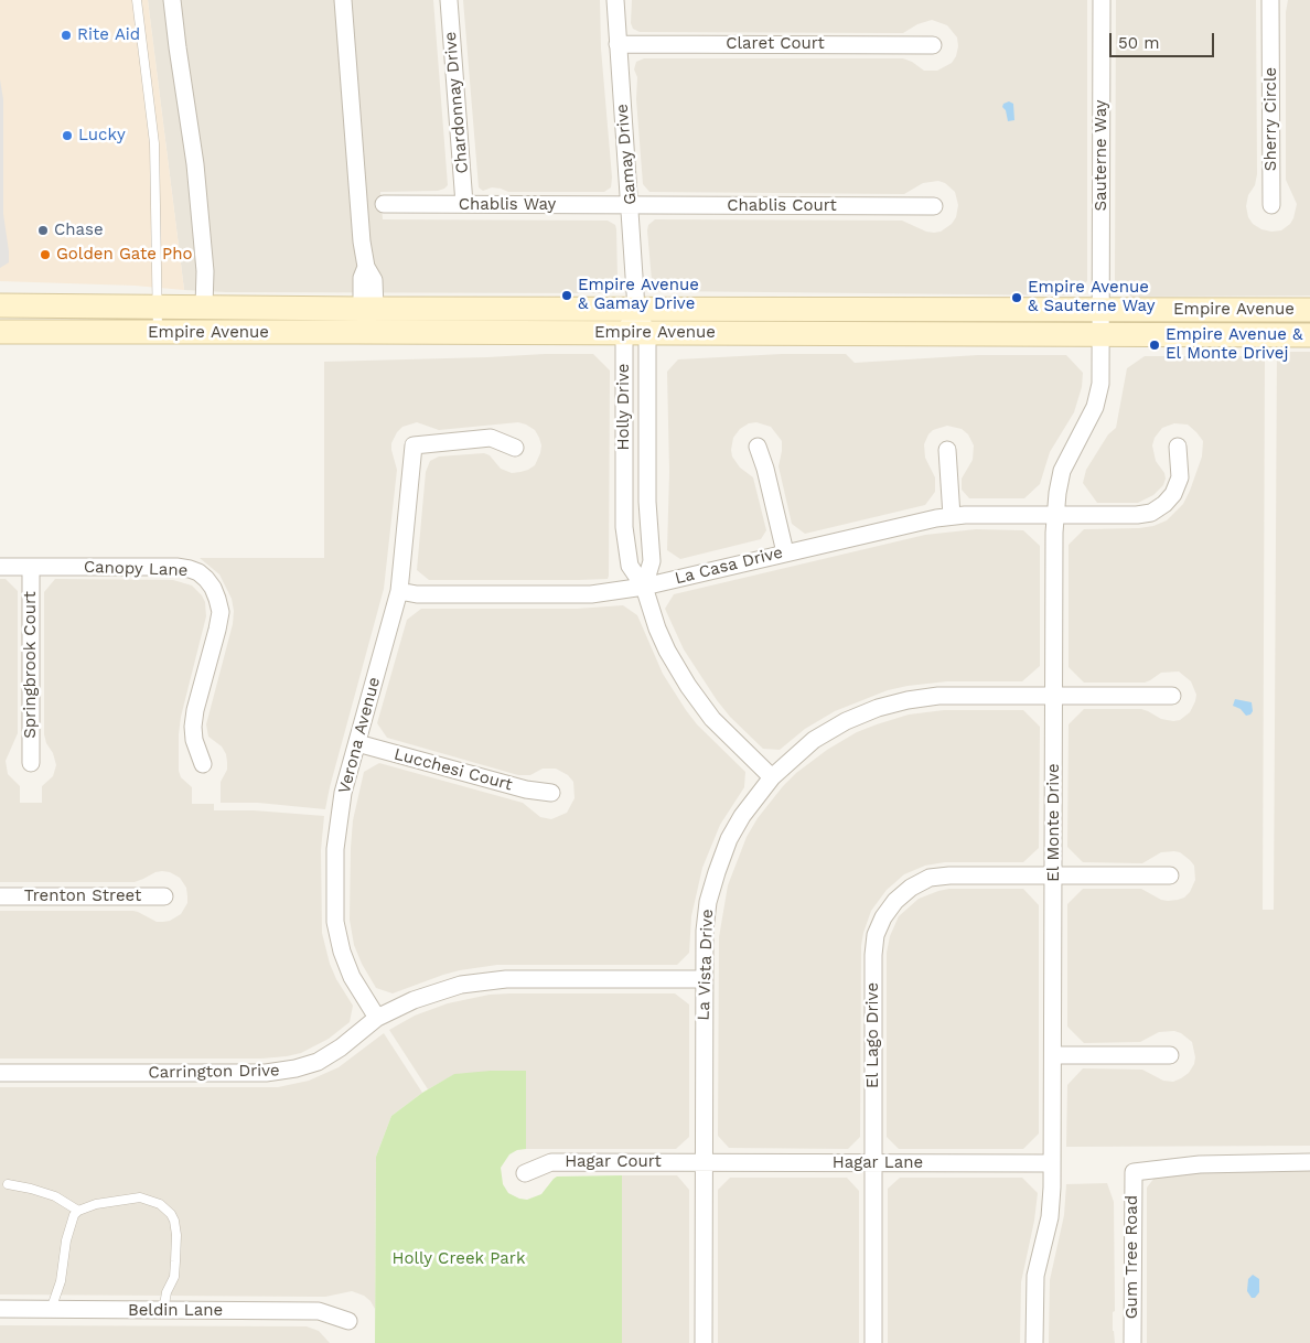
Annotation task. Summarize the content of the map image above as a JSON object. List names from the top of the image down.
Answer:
{
  "streets": {
    "main road": ["Empire Avenue"],
    "street": [
      "Claret Court",
      "Chardonnay Drive",
      "Sherry Circle",
      "Gamay Drive",
      "Sauterne Way",
      "Chablis Way",
      "Chablis Court",
      "Holly Drive",
      "La Casa Drive",
      "Canopy Lane",
      "Springbrook Court",
      "Verona Avenue",
      "Lucchesi Court",
      "El Monte Drive",
      "Trenton Street",
      "La Vista Drive",
      "El Lago Drive",
      "Carrington Drive",
      "Hagar Court",
      "Hagar Lane",
      "Gum Tree Road",
      "Beldin Lane"
    ]
  },
  "crossings": [
    ["Claret Court", "Gamay Drive"],
    ["Chardonnay Drive", "Chablis Way"],
    ["Gamay Drive", "Chablis Way"],
    ["Gamay Drive", "Chablis Court"],
    ["Gamay Drive", "Empire Avenue"],
    ["Gamay Drive", "Holly Drive"],
    ["Sauterne Way", "Empire Avenue"],
    ["Sauterne Way", "El Monte Drive"],
    ["Chablis Way", "Chablis Court"],
    ["Empire Avenue", "Holly Drive"],
    ["Empire Avenue", "El Monte Drive"],
    ["Holly Drive", "La Casa Drive"],
    ["Holly Drive", "La Vista Drive"],
    ["La Casa Drive", "Verona Avenue"],
    ["La Casa Drive", "El Monte Drive"],
    ["Canopy Lane", "Springbrook Court"],
    ["Verona Avenue", "Lucchesi Court"],
    ["Verona Avenue", "Carrington Drive"],
    ["El Monte Drive", "La Vista Drive"],
    ["El Monte Drive", "El Lago Drive"],
    ["El Monte Drive", "Hagar Lane"],
    ["La Vista Drive", "Carrington Drive"],
    ["La Vista Drive", "Hagar Court"],
    ["La Vista Drive", "Hagar Lane"],
    ["El Lago Drive", "Hagar Lane"],
    ["Hagar Court", "Hagar Lane"]
  ],
  "parks": ["Holly Creek Park"],
  "places": [
    "Rite Aid",
    "Lucky",
    "Chase",
    "Golden Gate Pho",
    "Empire Avenue & Gamay Drive",
    "Empire Avenue & Sauterne Way",
    "Empire Avenue & El Monte Drivej"
  ],
  "scale_bar": "50 m"
}
